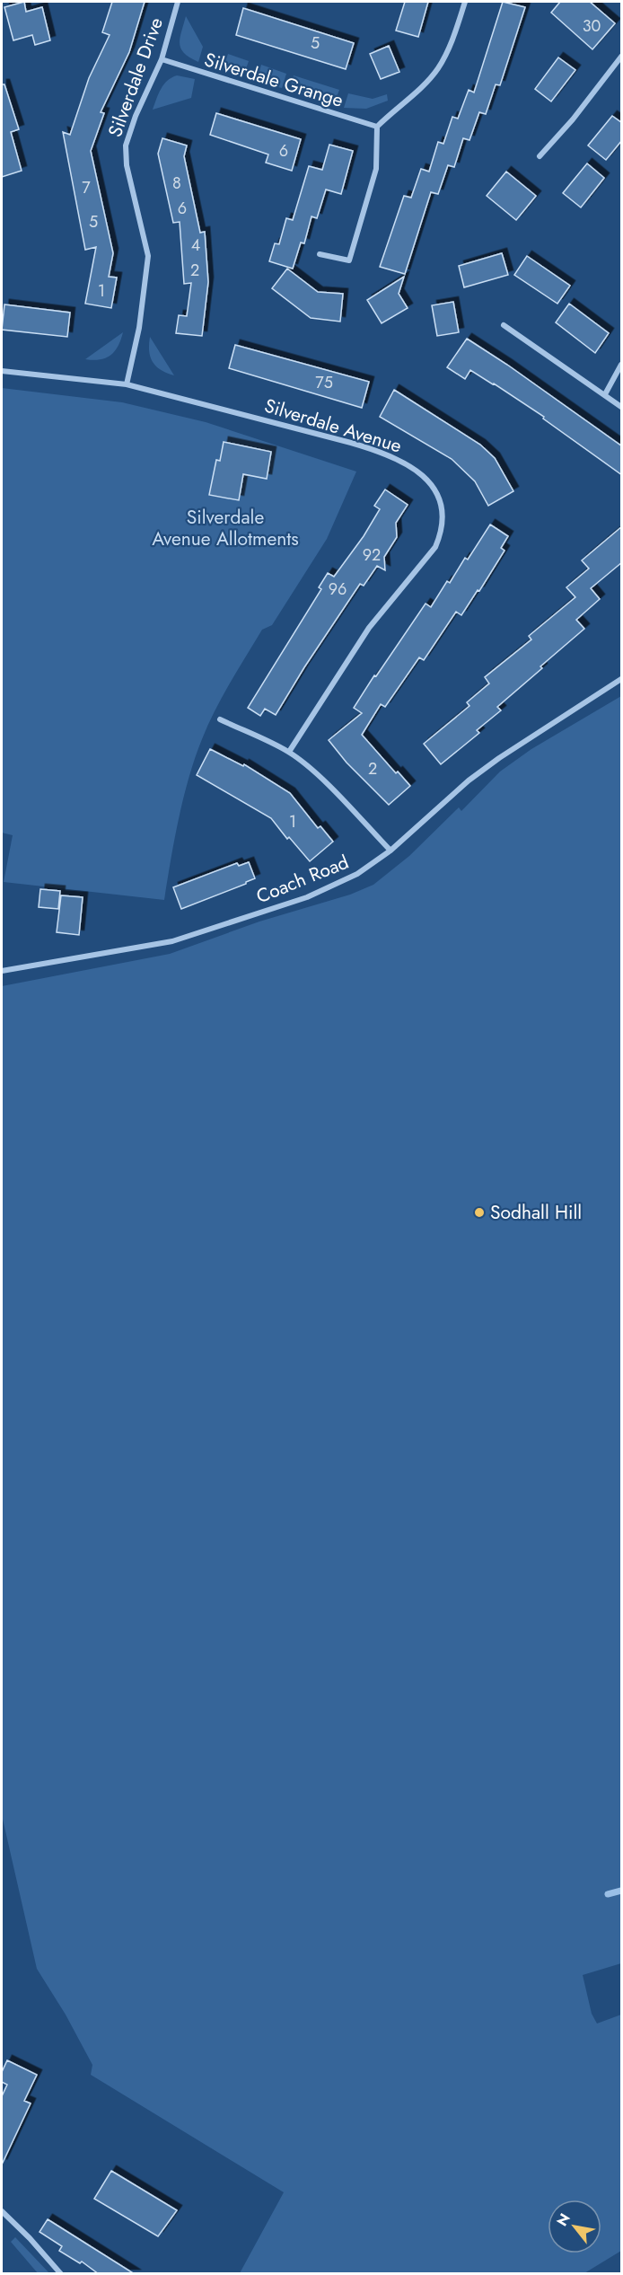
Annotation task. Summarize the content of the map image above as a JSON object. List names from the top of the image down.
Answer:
{
  "streets": {
    "street": [
      "Silverdale Drive",
      "Silverdale Grange",
      "Silverdale Avenue",
      "Coach Road"
    ]
  },
  "crossings": [
    ["Silverdale Drive", "Silverdale Grange"],
    ["Silverdale Drive", "Silverdale Avenue"]
  ],
  "parks": ["Silverdale Avenue Allotments"],
  "places": ["Sodhall Hill"],
  "house_numbers": [
    "30",
    "5",
    "6",
    "8",
    "7",
    "6",
    "5",
    "4",
    "2",
    "1",
    "75",
    "92",
    "96",
    "2",
    "1"
  ],
  "north": "top left"
}
